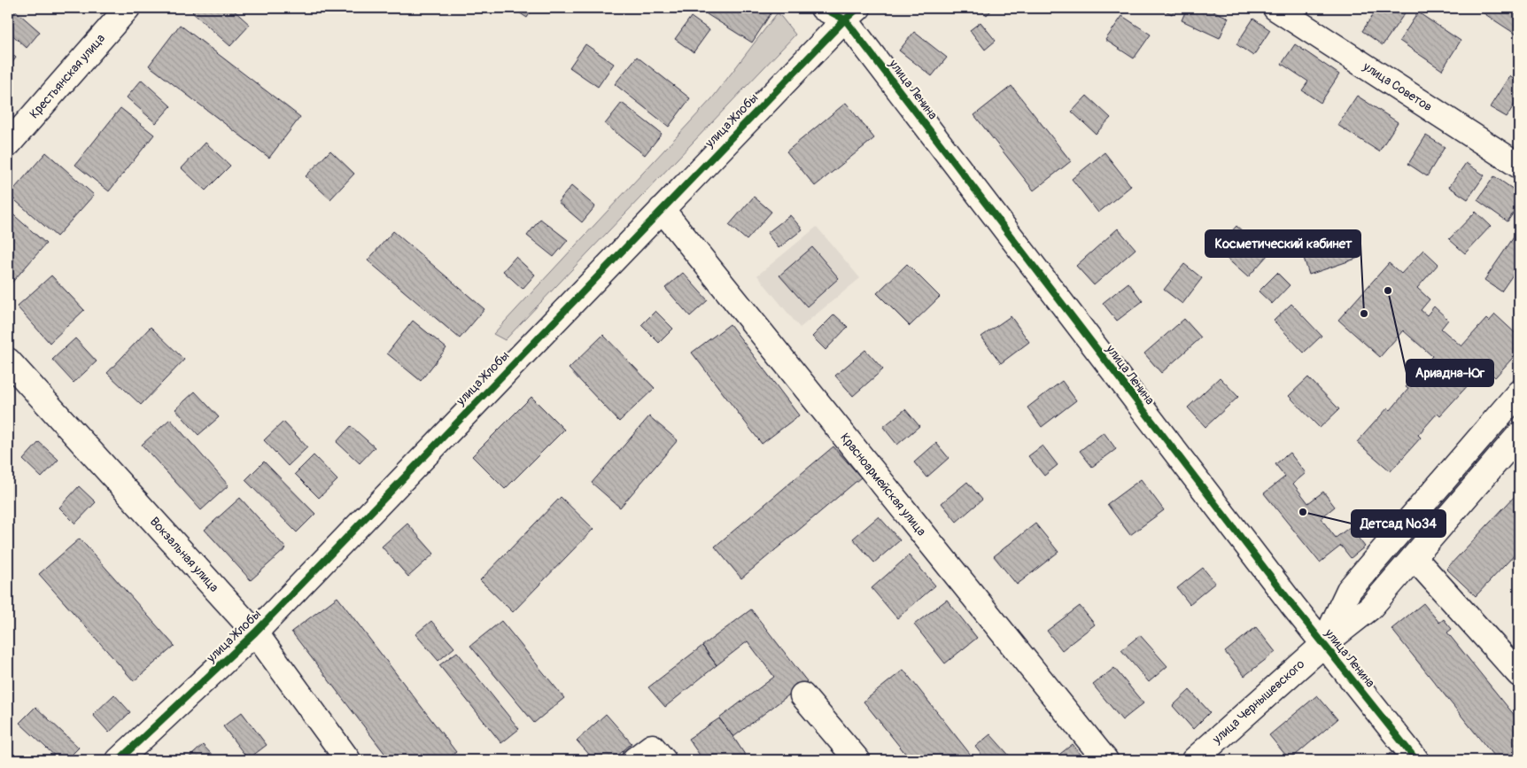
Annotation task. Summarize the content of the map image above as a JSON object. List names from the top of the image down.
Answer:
{
  "streets": {
    "street": [
      "Крестьянская улица",
      "улица Советов",
      "улица Ленина",
      "улица Жлобы",
      "Красноармейская улица",
      "Вокзальная улица",
      "улица Чернышевского"
    ]
  },
  "crossings": [
    ["улица Ленина", "улица Жлобы"],
    ["улица Ленина", "улица Чернышевского"],
    ["улица Жлобы", "Красноармейская улица"],
    ["улица Жлобы", "Вокзальная улица"]
  ],
  "places": ["Ариадна-Юг", "Косметический кабинет", "Детсад №34"]
}
